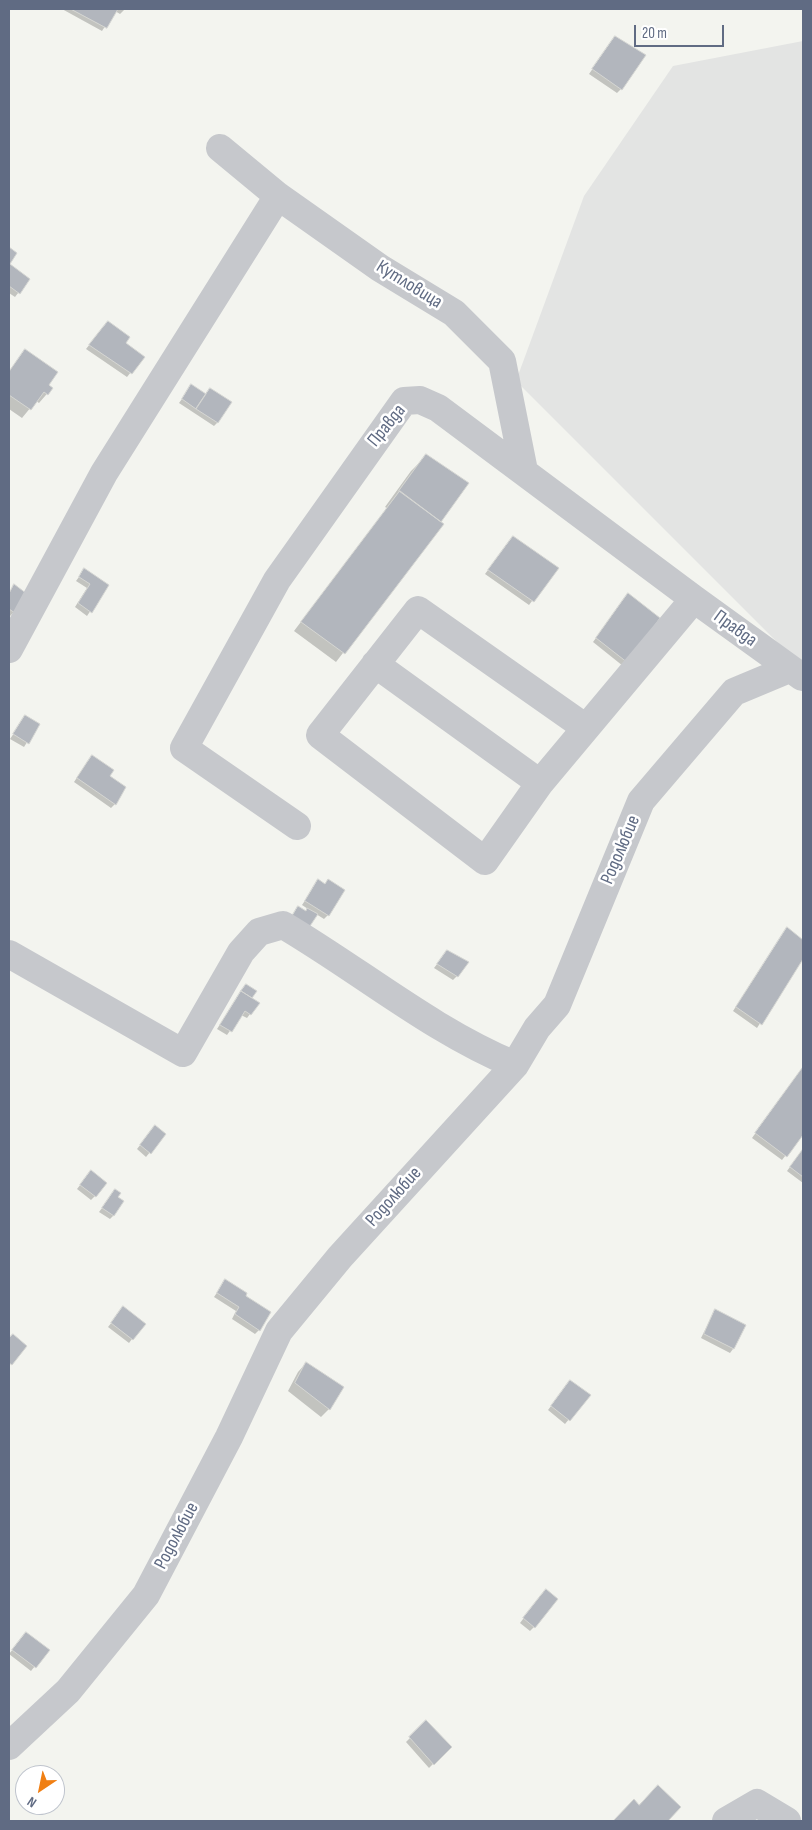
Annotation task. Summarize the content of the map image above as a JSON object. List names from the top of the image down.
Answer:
{
  "streets": {
    "street": ["Кутловица", "Правда", "Родолюбие"]
  },
  "crossings": [
    ["Кутловица", "Правда"],
    ["Правда", "Родолюбие"]
  ],
  "scale_bar": "20 m",
  "north": "bottom left"
}
